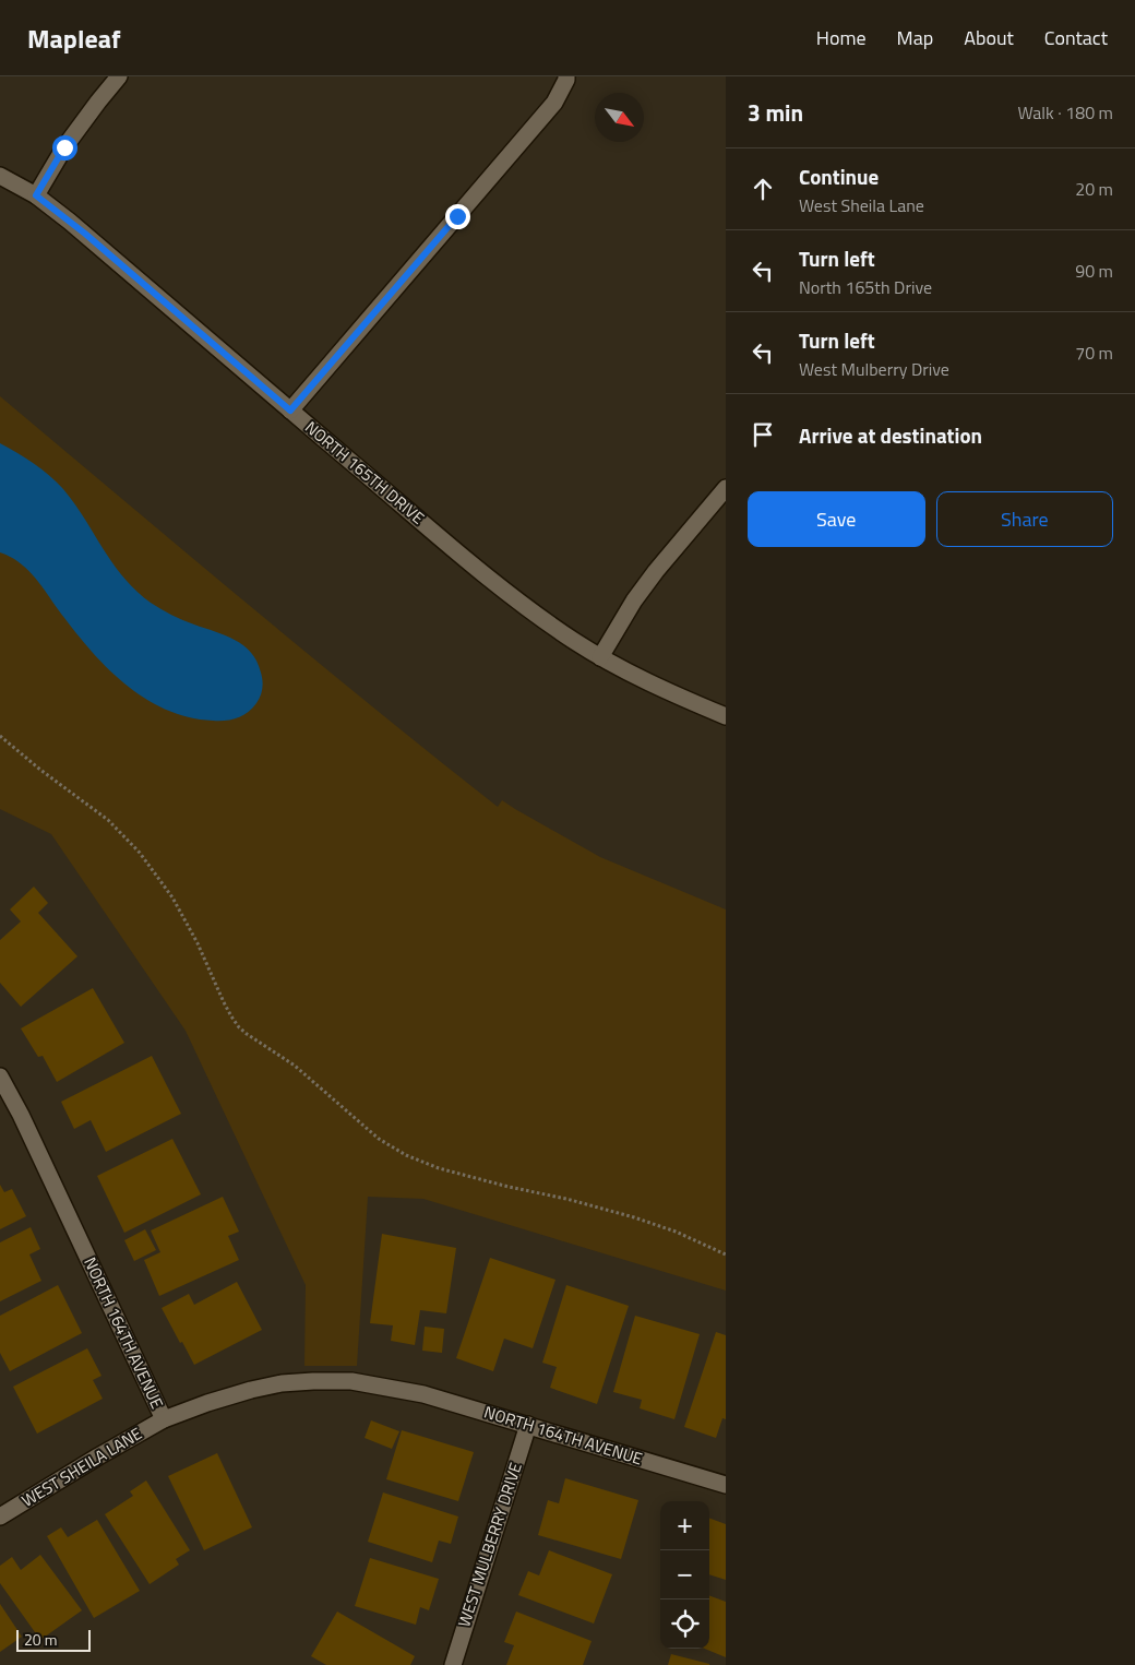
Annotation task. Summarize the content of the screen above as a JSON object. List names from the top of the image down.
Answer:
{
  "streets": {
    "street": [
      "NORTH 165TH DRIVE",
      "NORTH 164TH AVENUE",
      "WEST SHEILA LANE",
      "WEST MULBERRY DRIVE"
    ]
  },
  "crossings": [
    ["NORTH 164TH AVENUE", "WEST SHEILA LANE"],
    ["NORTH 164TH AVENUE", "WEST MULBERRY DRIVE"]
  ],
  "scale_bar": "20 m",
  "north": "bottom right",
  "page": {
    "header": "Mapleaf",
    "nav": [
      "Home",
      "Map",
      "About",
      "Contact"
    ],
    "heading": ["3 min", "Walk · 180 m"],
    "list": [
      ["Continue", "West Sheila Lane", "20 m"],
      ["Turn left", "North 165th Drive", "90 m"],
      ["Turn left", "West Mulberry Drive", "70 m"],
      "Arrive at destination"
    ],
    "buttons": ["Save", "Share"],
    "map_buttons": ["+", "−"],
    "scale": "20 m"
  }
}
